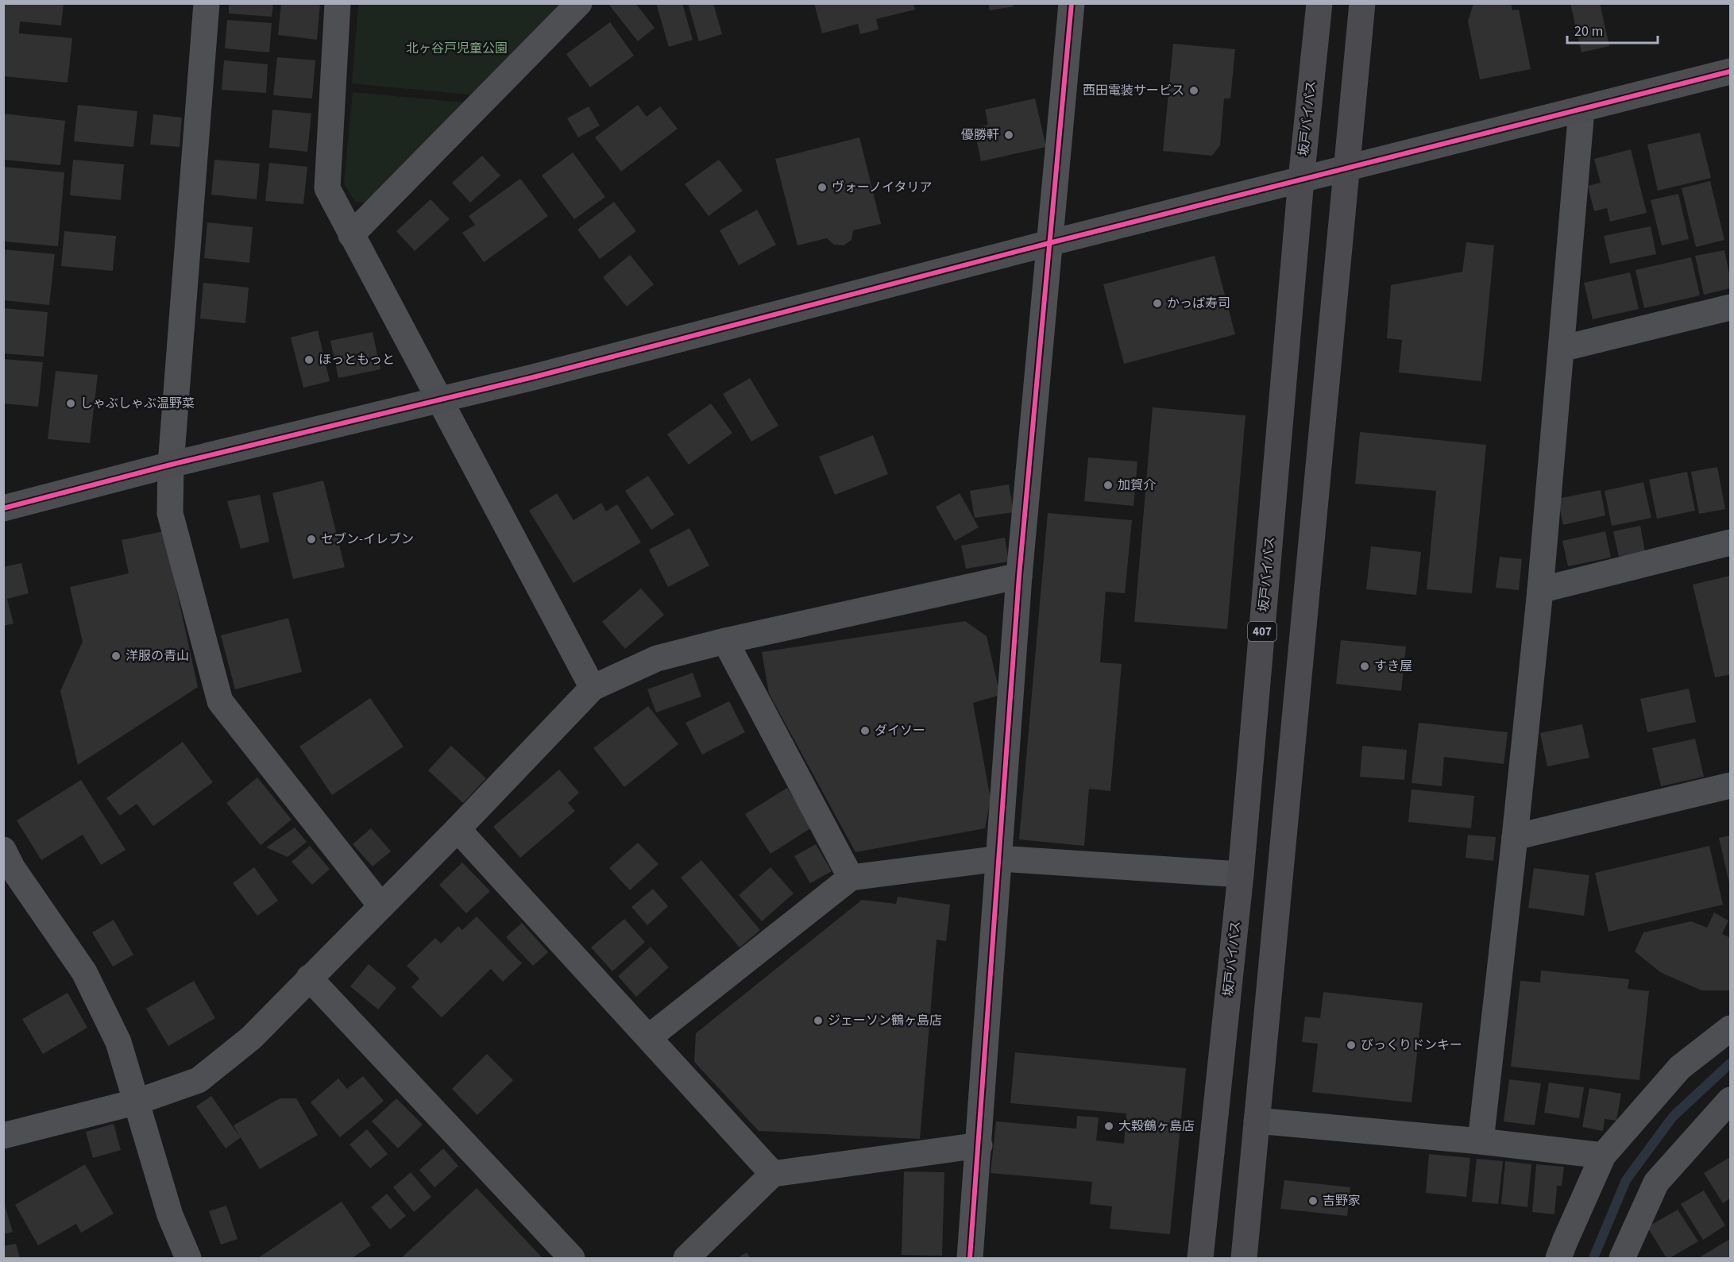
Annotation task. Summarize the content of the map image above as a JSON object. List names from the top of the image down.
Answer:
{
  "streets": {
    "highway": ["坂戸バイパス", "407"]
  },
  "parks": ["北ヶ谷戸児童公園"],
  "places": [
    "西田電装サービス",
    "優勝軒",
    "ヴォーノイタリア",
    "かっぱ寿司",
    "ほっともっと",
    "しゃぶしゃぶ温野菜",
    "加賀介",
    "セブン-イレブン",
    "洋服の青山",
    "すき屋",
    "ダイソー",
    "ジェーソン鶴ヶ島店",
    "びっくりドンキー",
    "大穀鶴ヶ島店",
    "吉野家"
  ],
  "scale_bar": "20 m"
}
